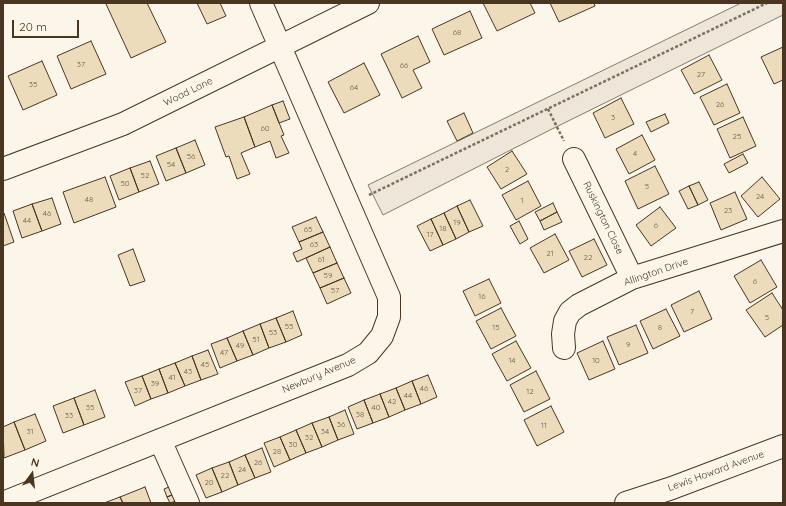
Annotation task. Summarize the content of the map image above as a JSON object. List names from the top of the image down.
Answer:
{
  "streets": {
    "street": [
      "Woad Lane",
      "Ruskington Close",
      "Allington Drive",
      "Newbury Avenue",
      "Lewis Howard Avenue"
    ]
  },
  "crossings": [
    ["Woad Lane", "Newbury Avenue"],
    ["Ruskington Close", "Allington Drive"]
  ],
  "house_numbers": [
    "68",
    "37",
    "66",
    "27",
    "35",
    "64",
    "26",
    "3",
    "60",
    "25",
    "4",
    "56",
    "54",
    "2",
    "52",
    "50",
    "5",
    "24",
    "48",
    "1",
    "23",
    "46",
    "44",
    "19",
    "6",
    "18",
    "65",
    "17",
    "63",
    "21",
    "22",
    "61",
    "59",
    "6",
    "57",
    "16",
    "7",
    "5",
    "55",
    "15",
    "8",
    "53",
    "51",
    "9",
    "49",
    "47",
    "14",
    "10",
    "45",
    "43",
    "41",
    "39",
    "46",
    "37",
    "12",
    "44",
    "42",
    "35",
    "40",
    "38",
    "33",
    "36",
    "11",
    "31",
    "34",
    "32",
    "30",
    "28",
    "26",
    "24",
    "22",
    "20"
  ],
  "scale_bar": "20 m",
  "north": "top"
}
